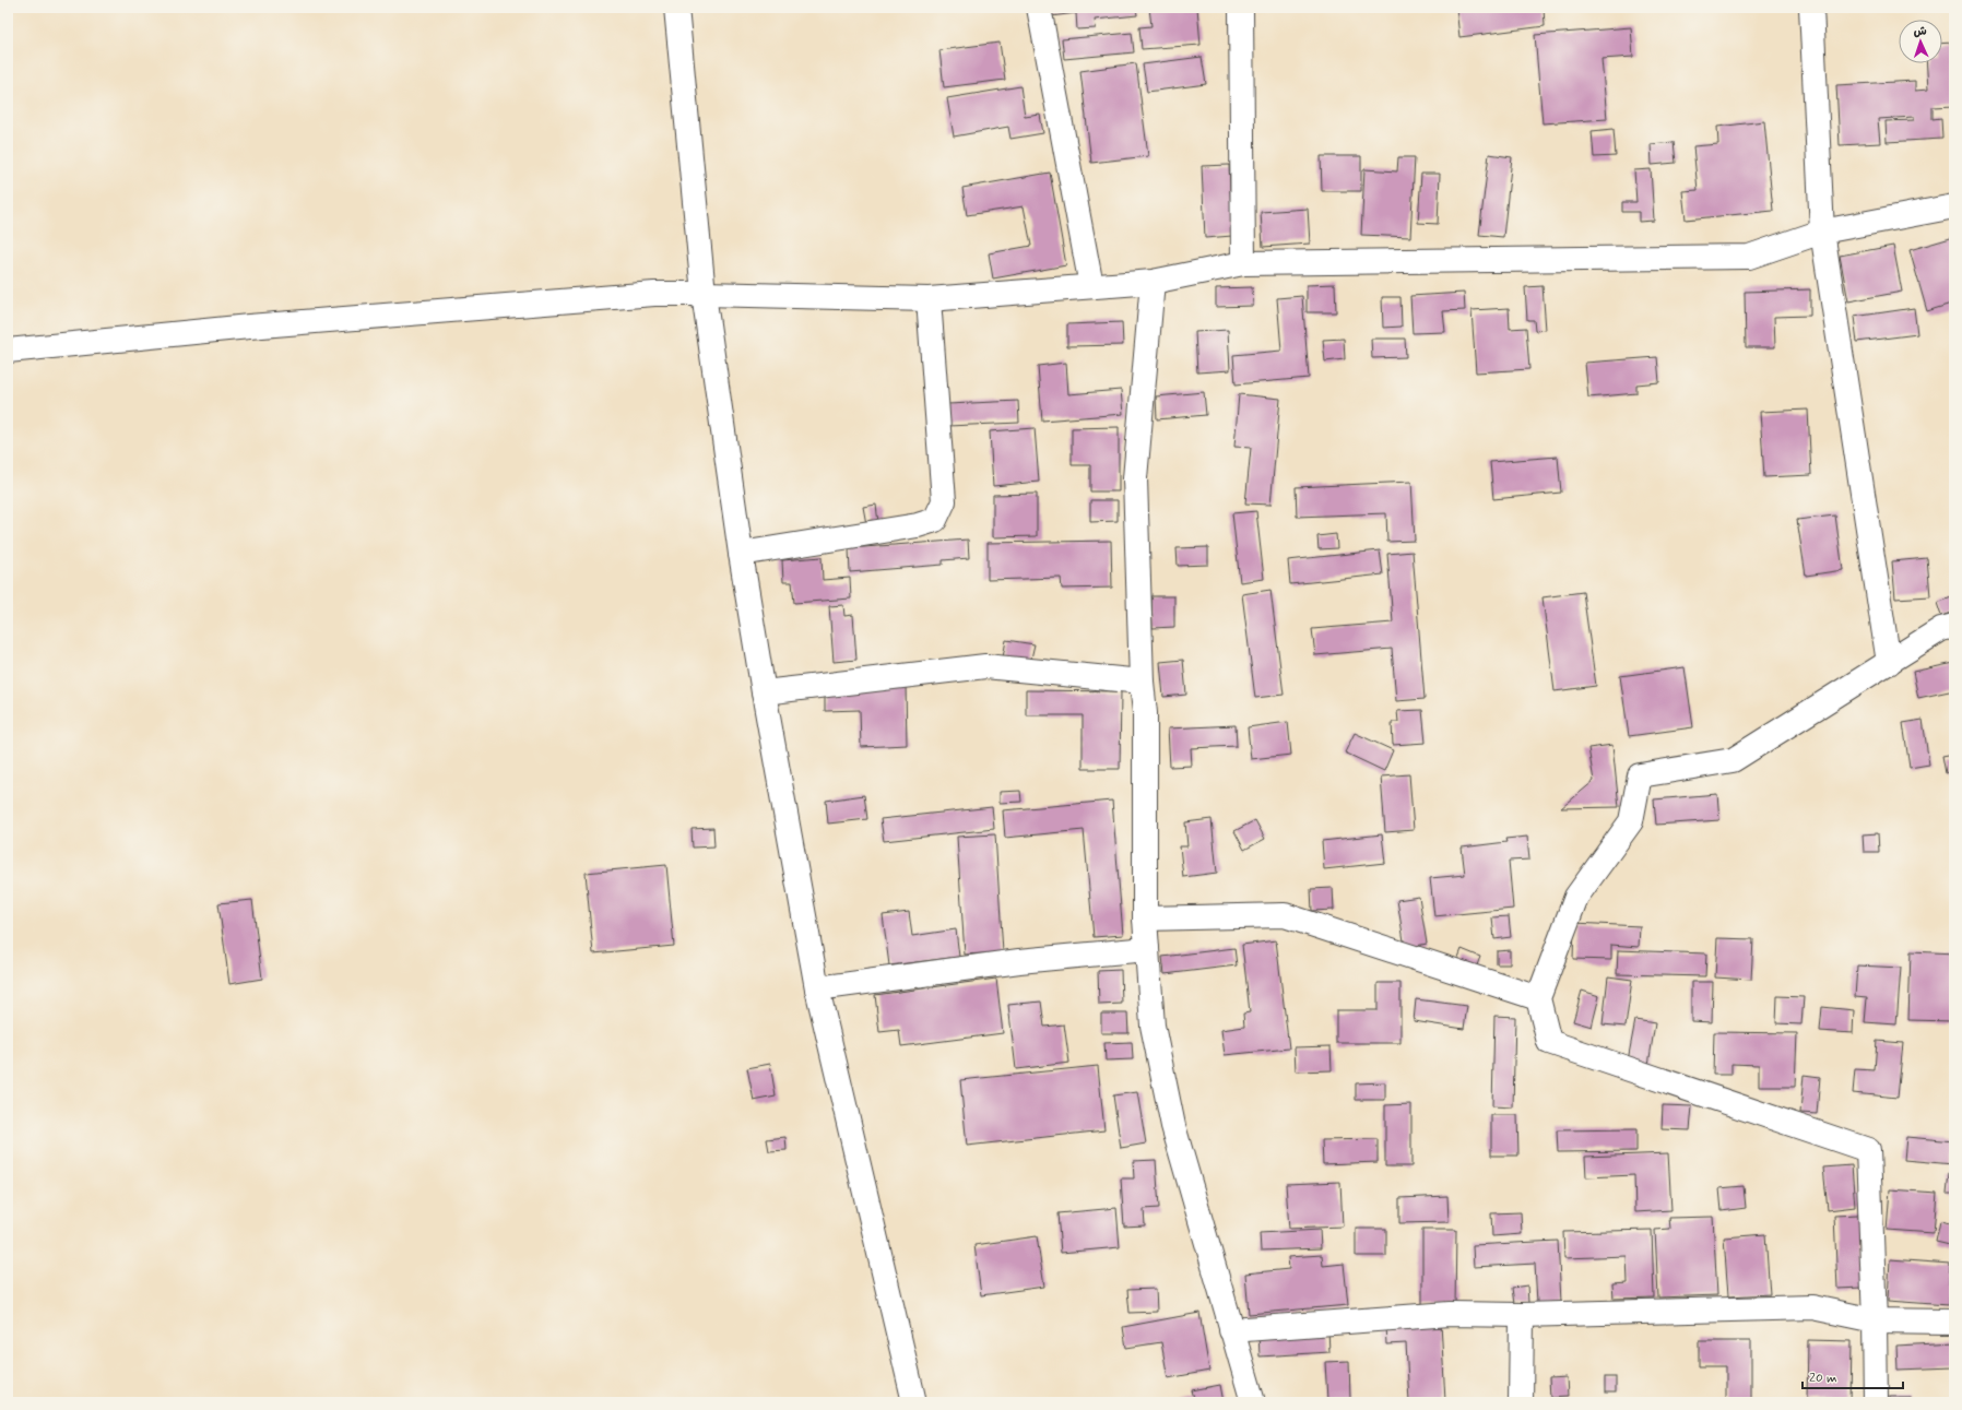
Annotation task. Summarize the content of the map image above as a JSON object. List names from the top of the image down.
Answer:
{
  "scale_bar": "20 m",
  "north": "top"
}
